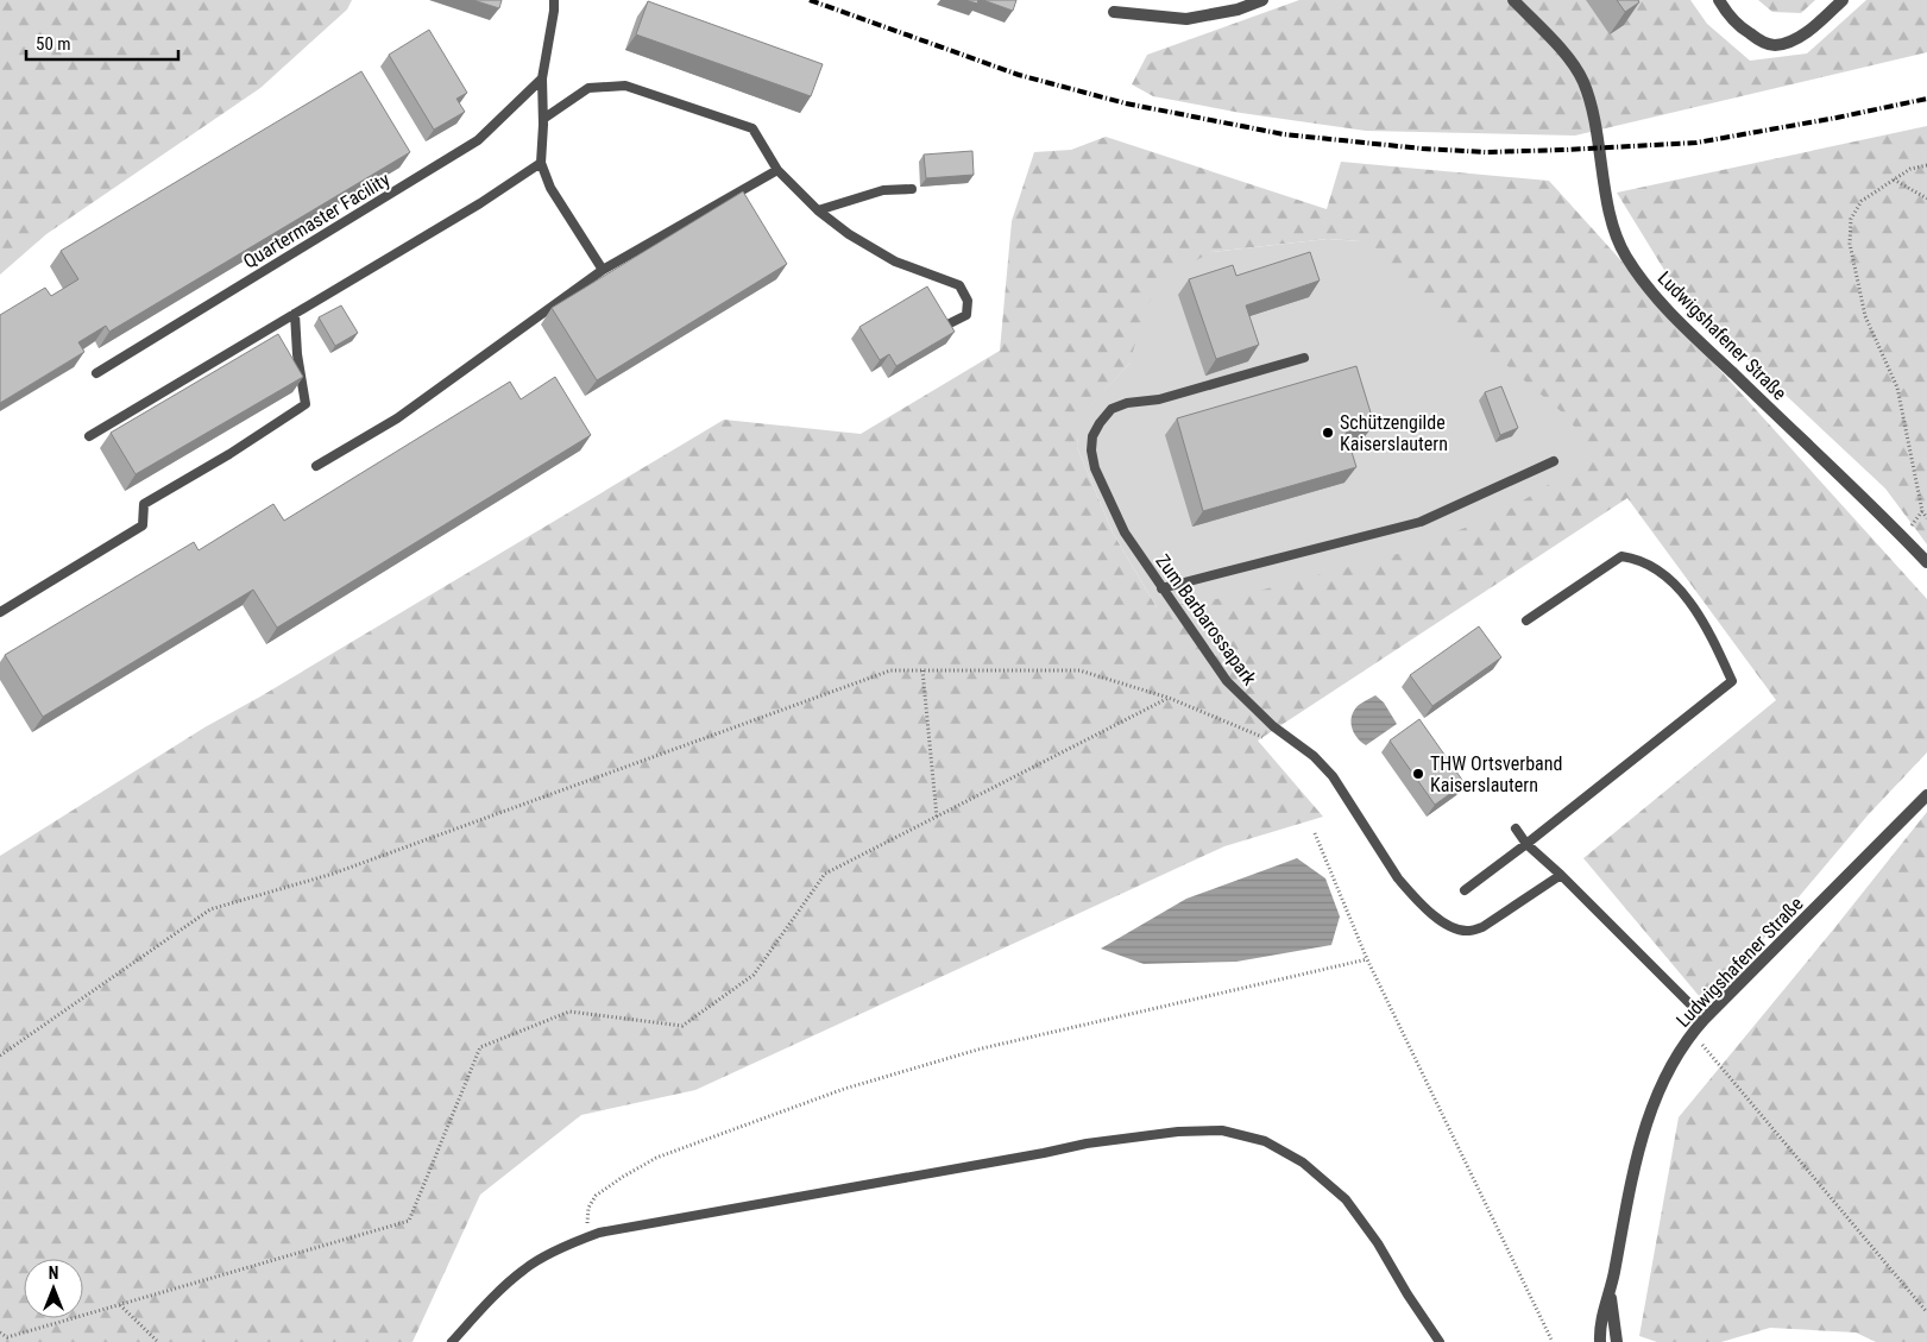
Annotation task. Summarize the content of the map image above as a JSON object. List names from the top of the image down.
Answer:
{
  "streets": {
    "street": ["Ludwigshafener Straße"],
    "lane": ["Quartermaster Facility", "Zum Barbarossapark"]
  },
  "places": ["Schützengilde Kaiserslautern", "THW Ortsverband Kaiserslautern"],
  "scale_bar": "50 m",
  "north": "top"
}
